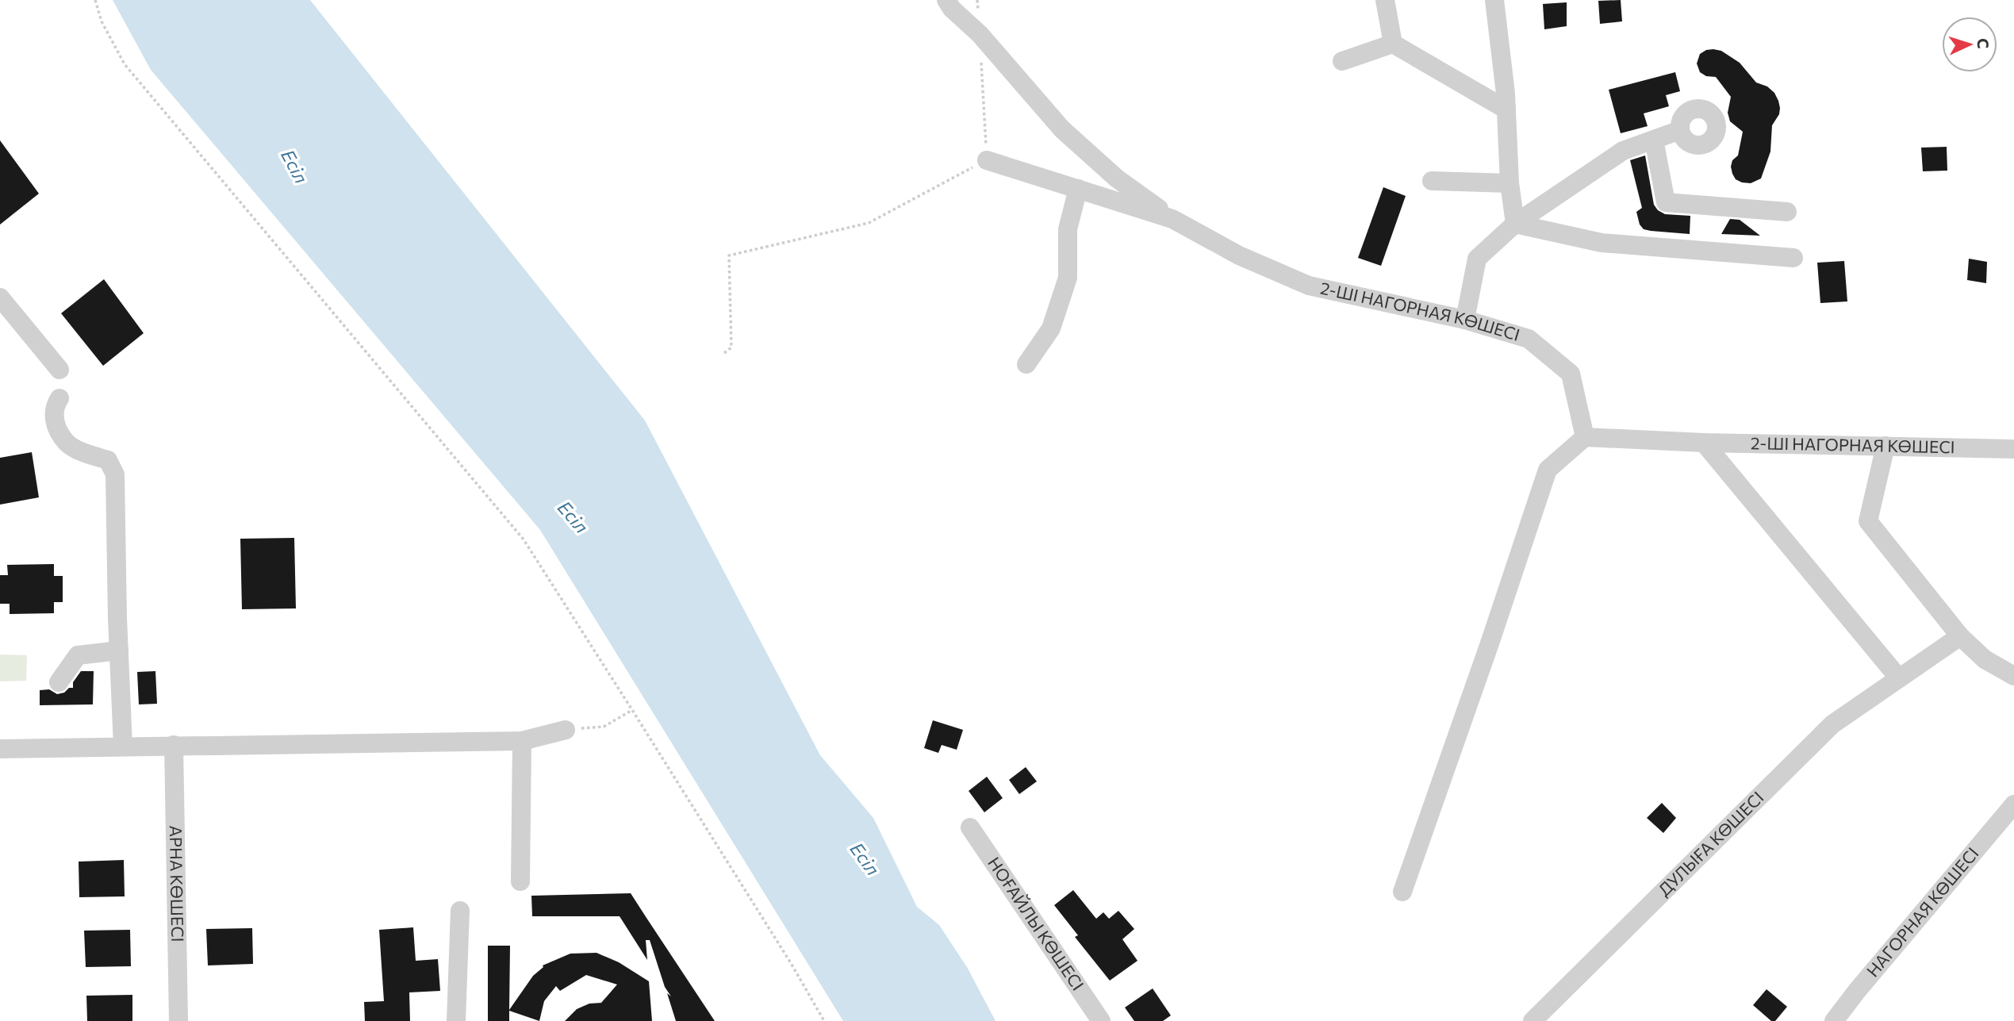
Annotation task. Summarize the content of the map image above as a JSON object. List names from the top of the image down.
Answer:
{
  "streets": {
    "street": [
      "2-ШІ НАГОРНАЯ КӨШЕСІ",
      "ДУЛЫҒА КӨШЕСІ",
      "АРНА КӨШЕСІ",
      "НАГОРНАЯ КӨШЕСІ",
      "НОҒАЙЛЫ КӨШЕСІ"
    ]
  },
  "water": ["Есіл"],
  "north": "right"
}
